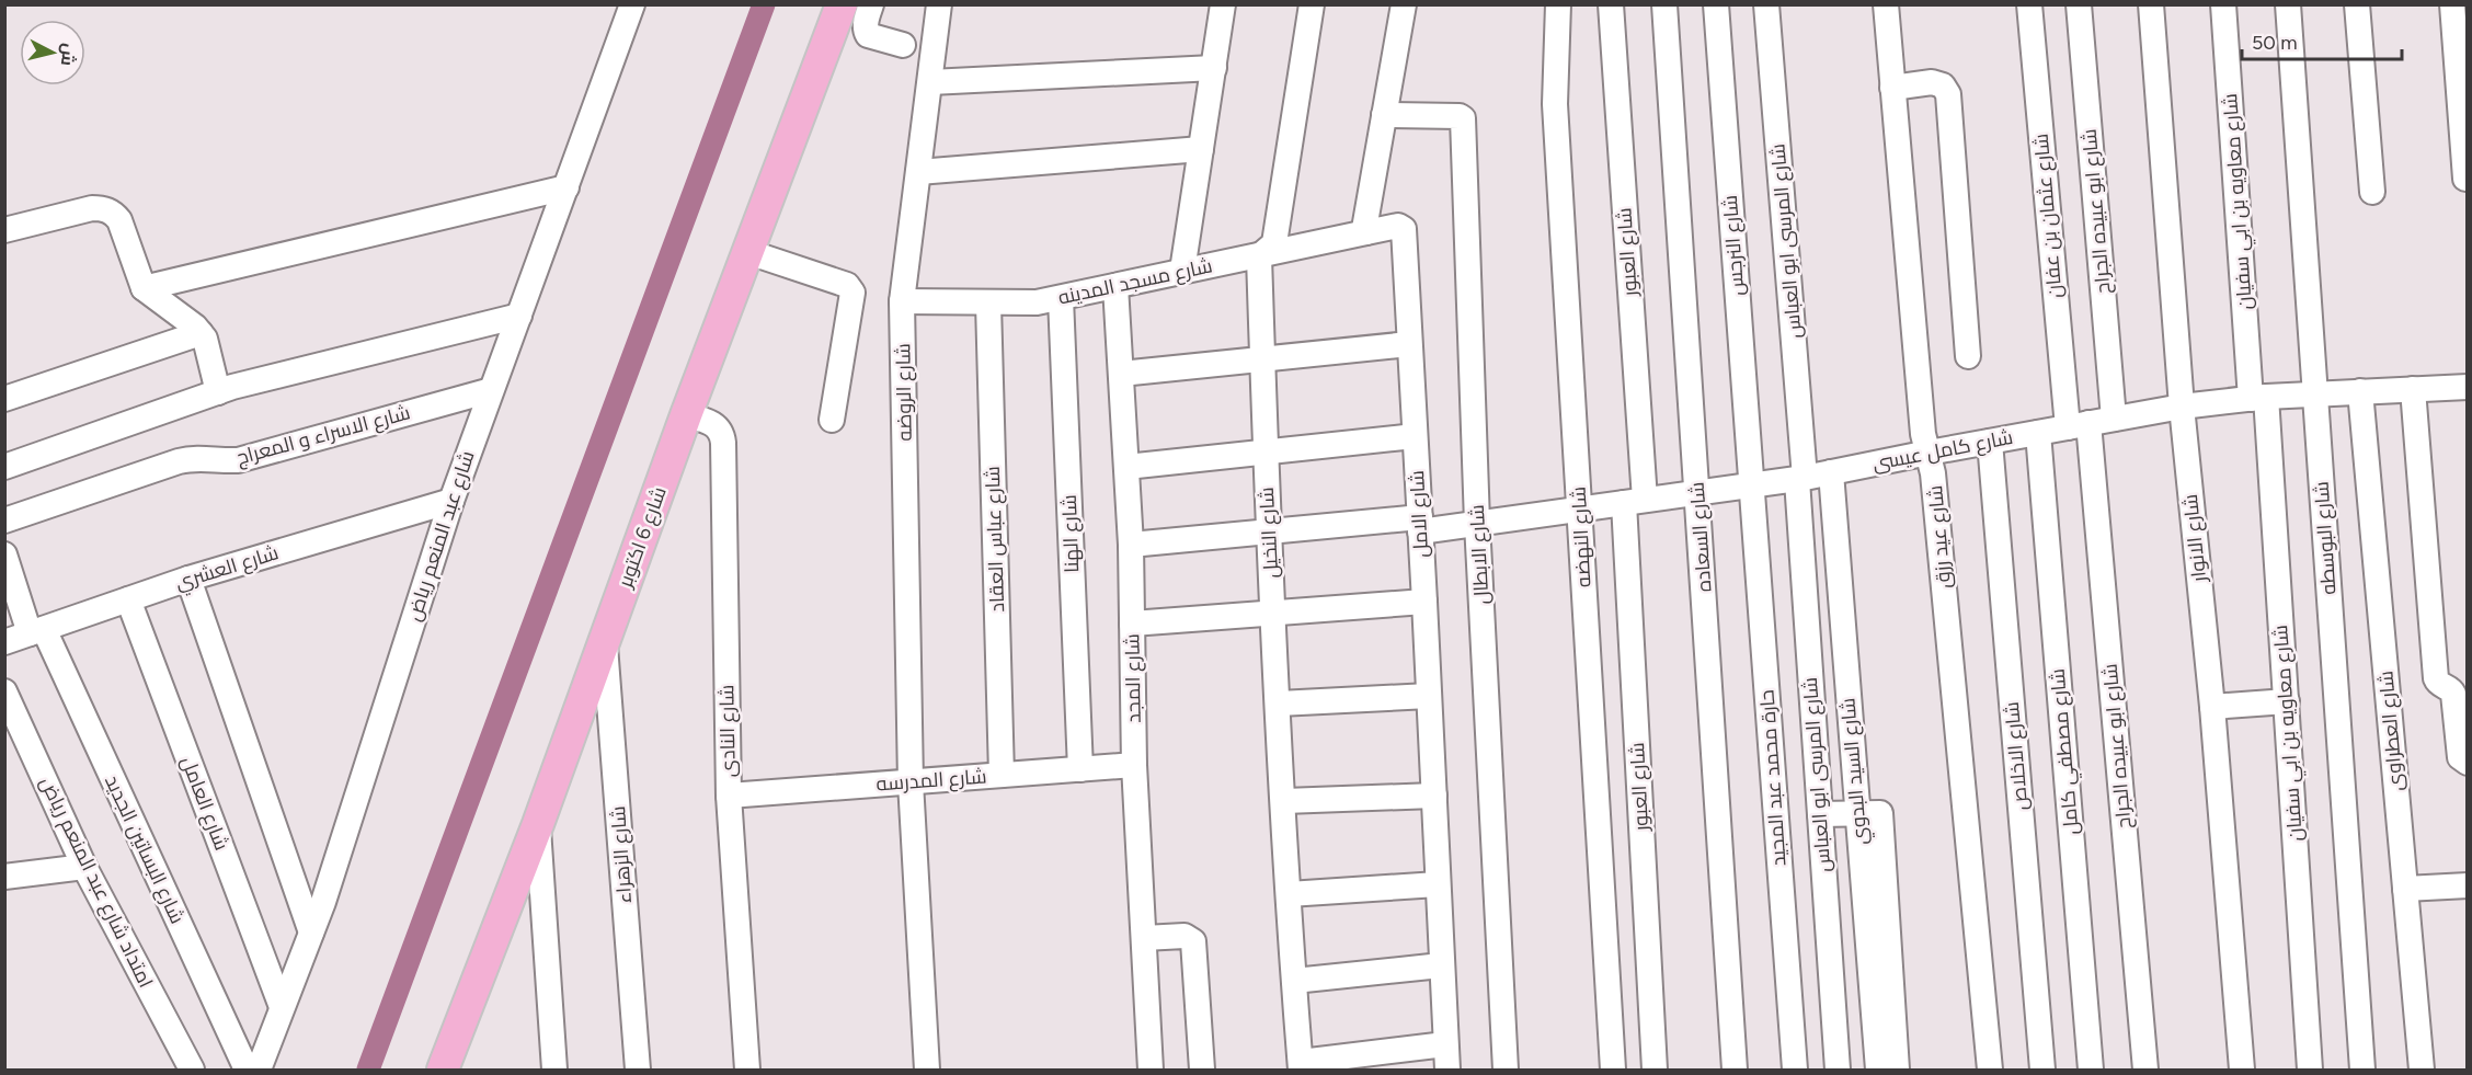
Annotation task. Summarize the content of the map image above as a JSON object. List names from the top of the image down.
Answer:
{
  "streets": {
    "main road": ["شارع 6 اكتوبر"],
    "street": [
      "شارع معاويه بن ابي سفيان",
      "شارع ابو عبيده الجراح",
      "شارع عثمان بن عفان",
      "شارع المرسى ابو العباس",
      "شارع النرجس",
      "شارع العبور",
      "شارع مسجد المدينه",
      "شارع الروضه",
      "شارع الاسراء و المعراج",
      "شارع كامل عيسى",
      "شارع الامل",
      "شارع النخيل",
      "شارع الهنا",
      "شارع عبد المنعم رياض",
      "شارع النهضه",
      "شارع السعاده",
      "شارع عيد رزق",
      "شارع الانوار",
      "شارع البوسطه",
      "شارع عباس العقاد",
      "شارع الابطال",
      "شارع العشري",
      "شارع المجد",
      "شارع النادى",
      "شارع العطراوى",
      "شارع مصطفي كامل",
      "شارع الاخلاص",
      "شارع السيد البدوي",
      "حارة محمد عبد المجيد",
      "شارع المدرسه",
      "شارع العامل",
      "شارع البساتين الجديد",
      "شارع الزهراء",
      "امتداد شارع عبد المنعم رياض"
    ]
  },
  "crossings": [
    ["شارع معاويه بن ابي سفيان", "شارع كامل عيسى"],
    ["شارع ابو عبيده الجراح", "شارع عثمان بن عفان"],
    ["شارع ابو عبيده الجراح", "شارع كامل عيسى"],
    ["شارع عثمان بن عفان", "شارع كامل عيسى"],
    ["شارع المرسى ابو العباس", "شارع كامل عيسى"],
    ["شارع النرجس", "شارع كامل عيسى"],
    ["شارع النرجس", "حارة محمد عبد المجيد"],
    ["شارع العبور", "شارع كامل عيسى"],
    ["شارع مسجد المدينه", "شارع الروضه"],
    ["شارع مسجد المدينه", "شارع الامل"],
    ["شارع مسجد المدينه", "شارع النخيل"],
    ["شارع مسجد المدينه", "شارع الهنا"],
    ["شارع مسجد المدينه", "شارع عباس العقاد"],
    ["شارع مسجد المدينه", "شارع المجد"],
    ["شارع الروضه", "شارع المدرسه"],
    ["شارع الاسراء و المعراج", "شارع عبد المنعم رياض"],
    ["شارع كامل عيسى", "شارع الامل"],
    ["شارع كامل عيسى", "شارع النخيل"],
    ["شارع كامل عيسى", "شارع النهضه"],
    ["شارع كامل عيسى", "شارع السعاده"],
    ["شارع كامل عيسى", "شارع عيد رزق"],
    ["شارع كامل عيسى", "شارع الانوار"],
    ["شارع كامل عيسى", "شارع البوسطه"],
    ["شارع كامل عيسى", "شارع الابطال"],
    ["شارع كامل عيسى", "شارع المجد"],
    ["شارع كامل عيسى", "شارع العطراوى"],
    ["شارع كامل عيسى", "شارع مصطفي كامل"],
    ["شارع كامل عيسى", "شارع الاخلاص"],
    ["شارع كامل عيسى", "شارع السيد البدوي"],
    ["شارع كامل عيسى", "حارة محمد عبد المجيد"],
    ["شارع الهنا", "شارع المدرسه"],
    ["شارع عبد المنعم رياض", "شارع العشري"],
    ["شارع عبد المنعم رياض", "شارع العامل"],
    ["شارع 6 اكتوبر", "شارع النادى"],
    ["شارع 6 اكتوبر", "شارع الزهراء"],
    ["شارع عباس العقاد", "شارع المدرسه"],
    ["شارع العشري", "شارع العامل"],
    ["شارع العشري", "شارع البساتين الجديد"],
    ["شارع المجد", "شارع المدرسه"],
    ["شارع النادى", "شارع المدرسه"]
  ],
  "scale_bar": "50 m",
  "north": "right"
}
